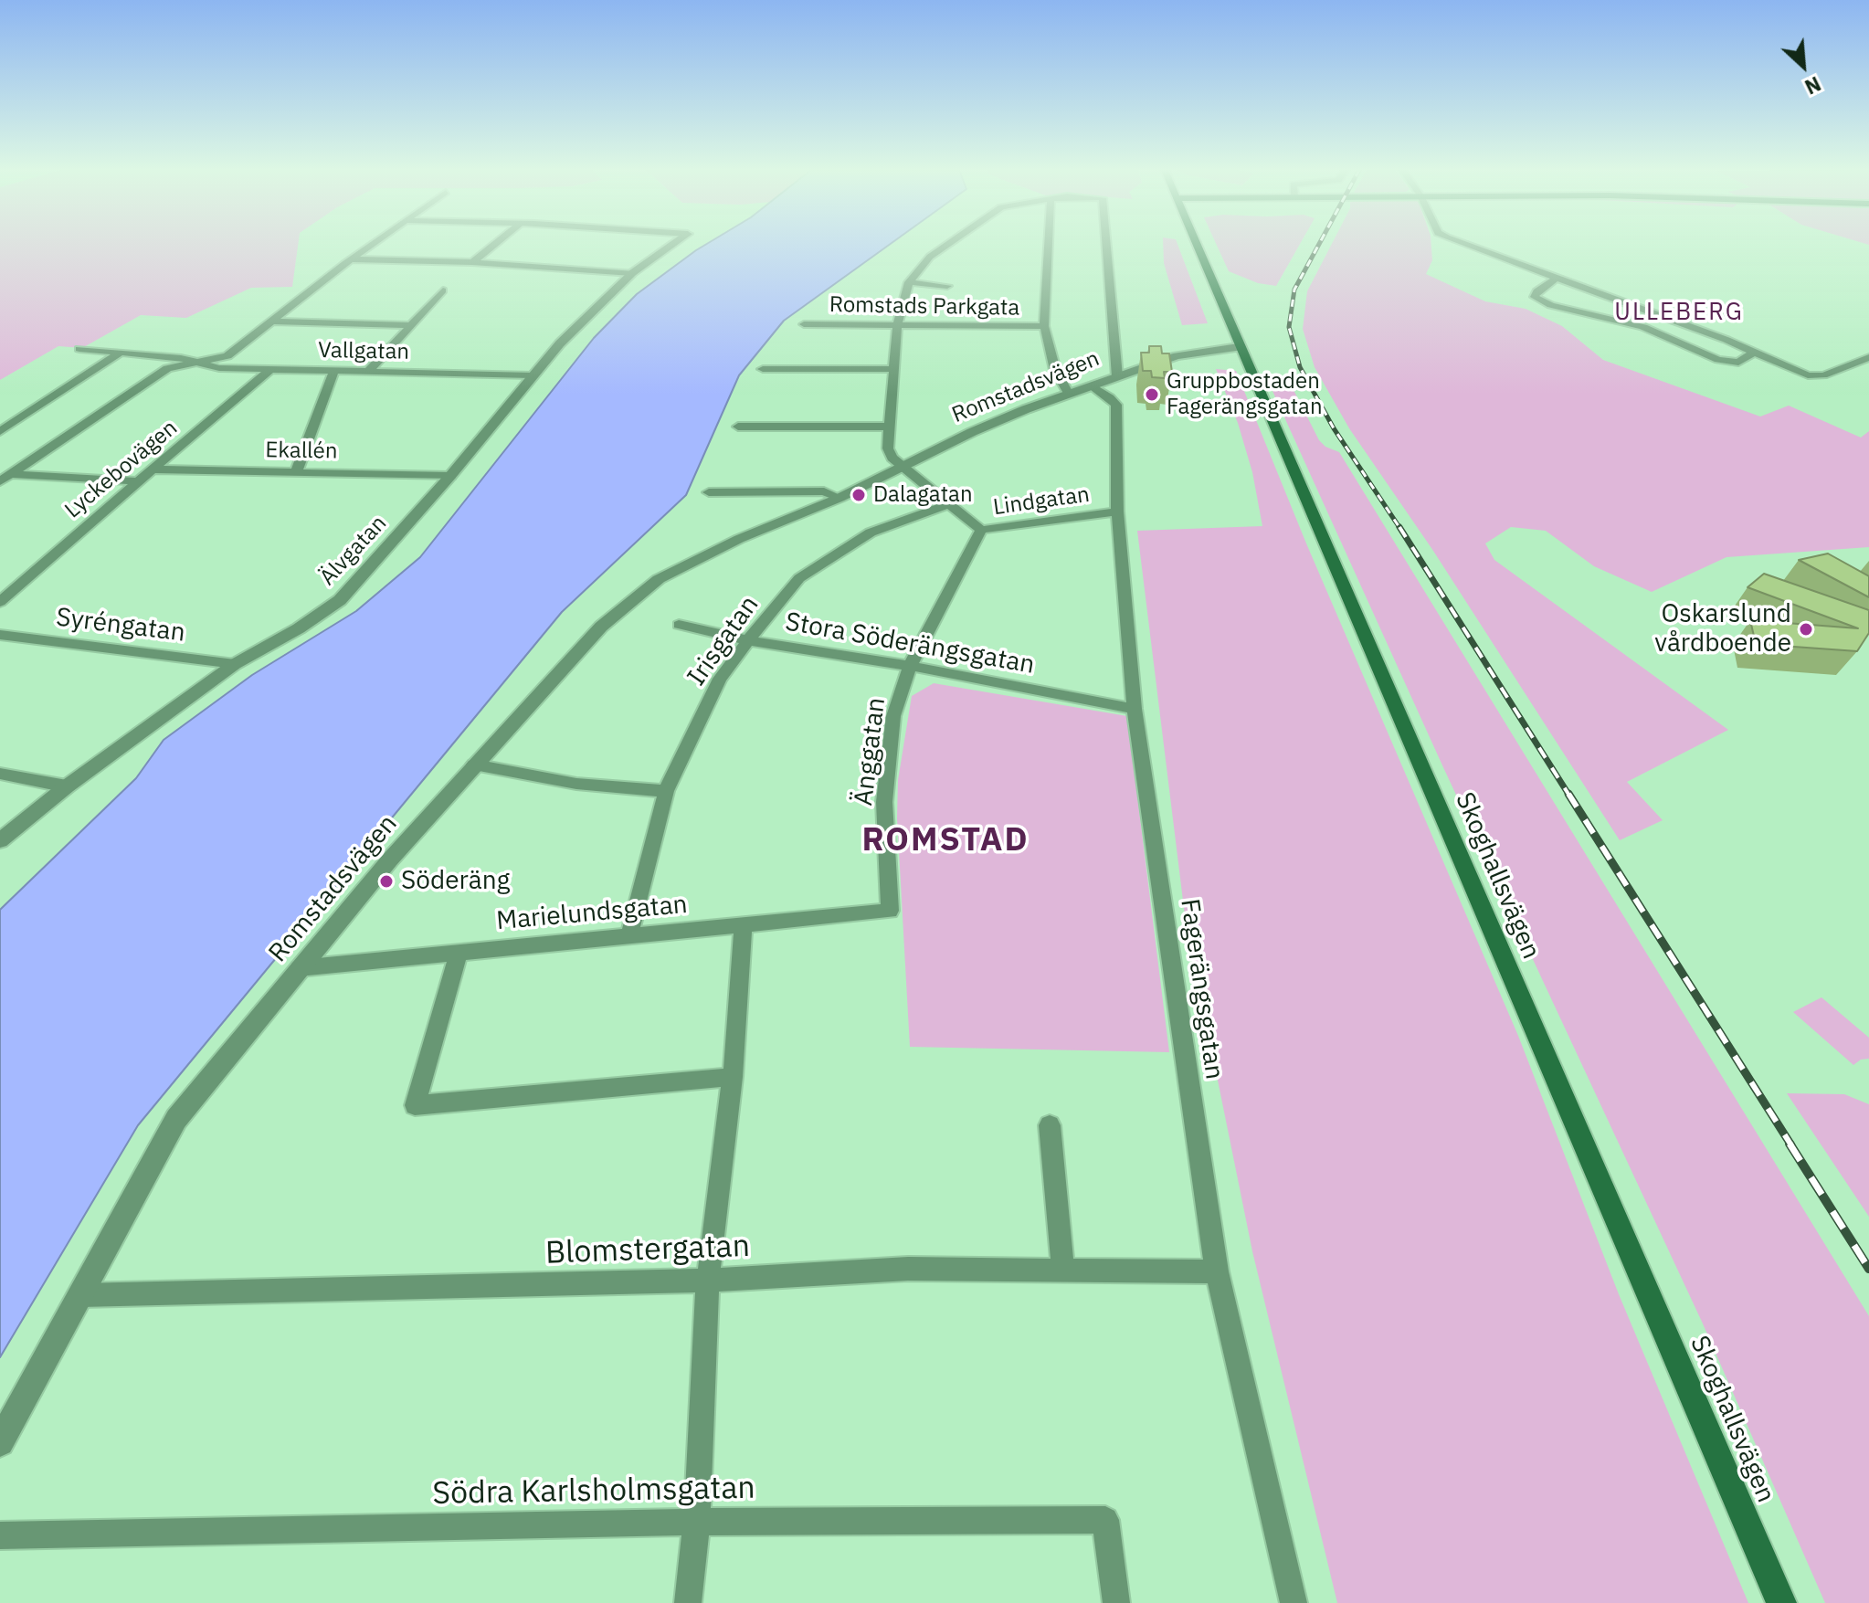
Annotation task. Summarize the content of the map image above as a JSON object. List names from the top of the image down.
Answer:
{
  "streets": {
    "main road": ["Skoghallsvägen"],
    "street": [
      "Romstads Parkgata",
      "Vallgatan",
      "Romstadsvägen",
      "Ekallén",
      "Lyckebovägen",
      "Lindgatan",
      "Älvgatan",
      "Syréngatan",
      "Irisgatan",
      "Stora Söderängsgatan",
      "Änggatan",
      "Marielundsgatan",
      "Fagerängsgatan",
      "Blomstergatan",
      "Södra Karlsholmsgatan"
    ]
  },
  "crossings": [
    ["Vallgatan", "Lyckebovägen"],
    ["Vallgatan", "Älvgatan"],
    ["Romstadsvägen", "Lindgatan"],
    ["Romstadsvägen", "Skoghallsvägen"],
    ["Romstadsvägen", "Marielundsgatan"],
    ["Romstadsvägen", "Fagerängsgatan"],
    ["Romstadsvägen", "Blomstergatan"],
    ["Ekallén", "Lyckebovägen"],
    ["Ekallén", "Älvgatan"],
    ["Lindgatan", "Irisgatan"],
    ["Lindgatan", "Änggatan"],
    ["Lindgatan", "Fagerängsgatan"],
    ["Älvgatan", "Syréngatan"],
    ["Irisgatan", "Stora Söderängsgatan"],
    ["Irisgatan", "Marielundsgatan"],
    ["Stora Söderängsgatan", "Änggatan"],
    ["Stora Söderängsgatan", "Fagerängsgatan"],
    ["Änggatan", "Marielundsgatan"],
    ["Fagerängsgatan", "Blomstergatan"]
  ],
  "districts": ["ULLEBERG", "ROMSTAD"],
  "places": [
    "Gruppbostaden Fagerängsgatan",
    "Dalagatan",
    "Oskarslund vårdboende",
    "Söderäng"
  ],
  "north": "bottom right"
}
